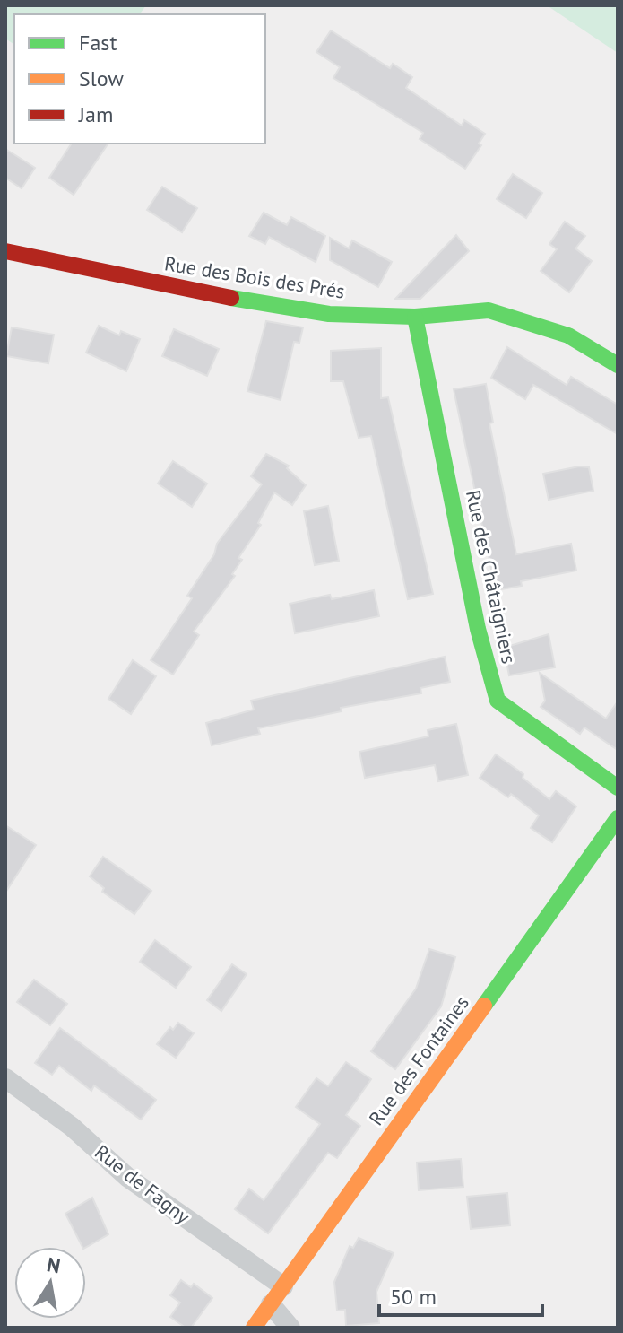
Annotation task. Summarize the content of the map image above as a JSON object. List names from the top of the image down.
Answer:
{
  "streets": {
    "street": [
      "Rue des Bois des Prés",
      "Rue des Châtaigniers",
      "Rue des Fontaines",
      "Rue de Fagny"
    ]
  },
  "crossings": [
    ["Rue des Bois des Prés", "Rue des Châtaigniers"],
    ["Rue des Fontaines", "Rue de Fagny"]
  ],
  "legend": ["Fast", "Slow", "Jam"],
  "scale_bar": "50 m",
  "north": "top"
}
